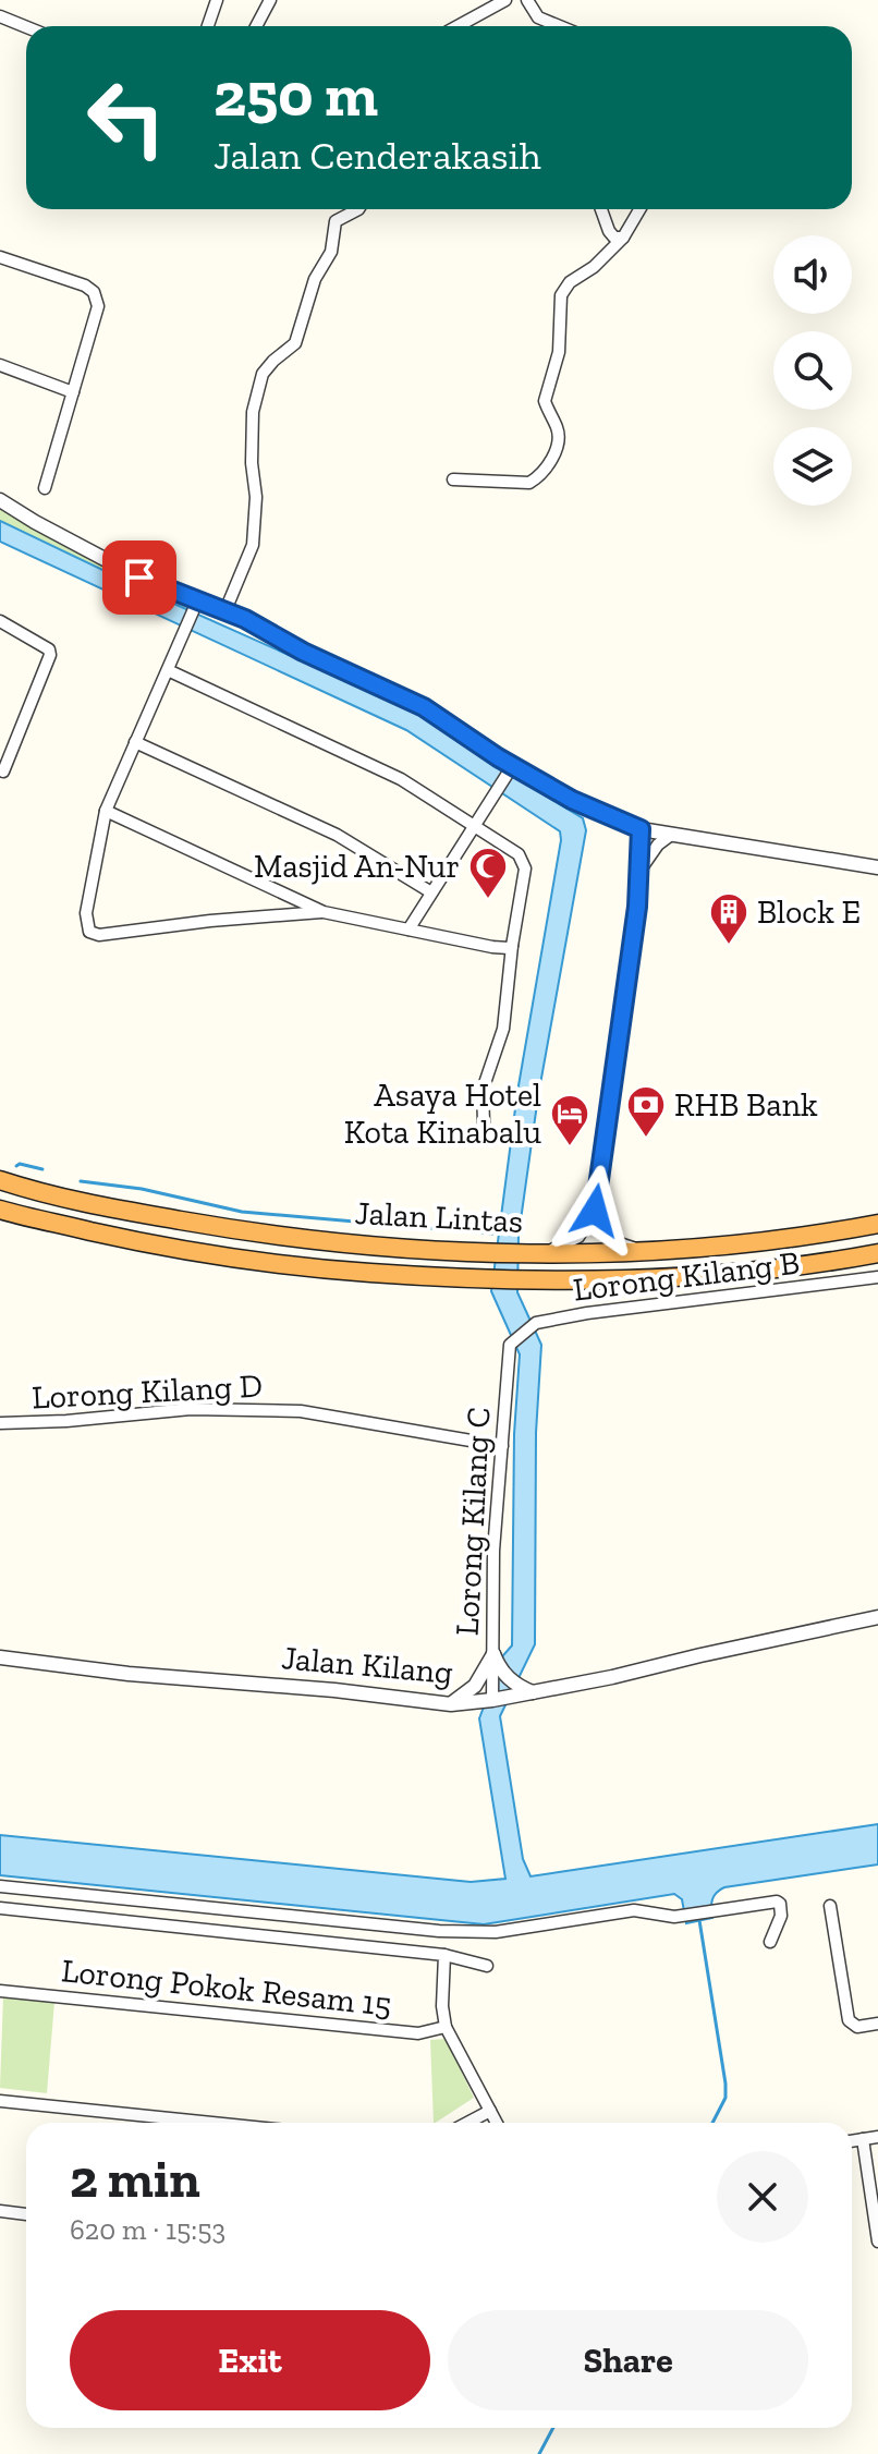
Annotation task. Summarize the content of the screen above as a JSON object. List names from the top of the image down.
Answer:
{
  "streets": {
    "highway": ["Jalan Lintas"],
    "street": [
      "Lorong Kilang B",
      "Lorong Kilang D",
      "Lorong Kilang C",
      "Jalan Kilang",
      "Lorong Pokok Resam 15"
    ]
  },
  "crossings": [
    ["Lorong Kilang B", "Lorong Kilang C"],
    ["Lorong Kilang D", "Lorong Kilang C"],
    ["Lorong Kilang C", "Jalan Kilang"]
  ],
  "places": {
    "mosque": ["Masjid An-Nur"],
    "building": ["Block E"],
    "bank": ["RHB Bank"],
    "hotel": ["Asaya Hotel Kota Kinabalu"]
  },
  "page": {
    "turn": ["250 m", "Jalan Cenderakasih"],
    "heading": ["2 min", "620 m · 15:53"],
    "buttons": ["Exit", "Share"]
  }
}
